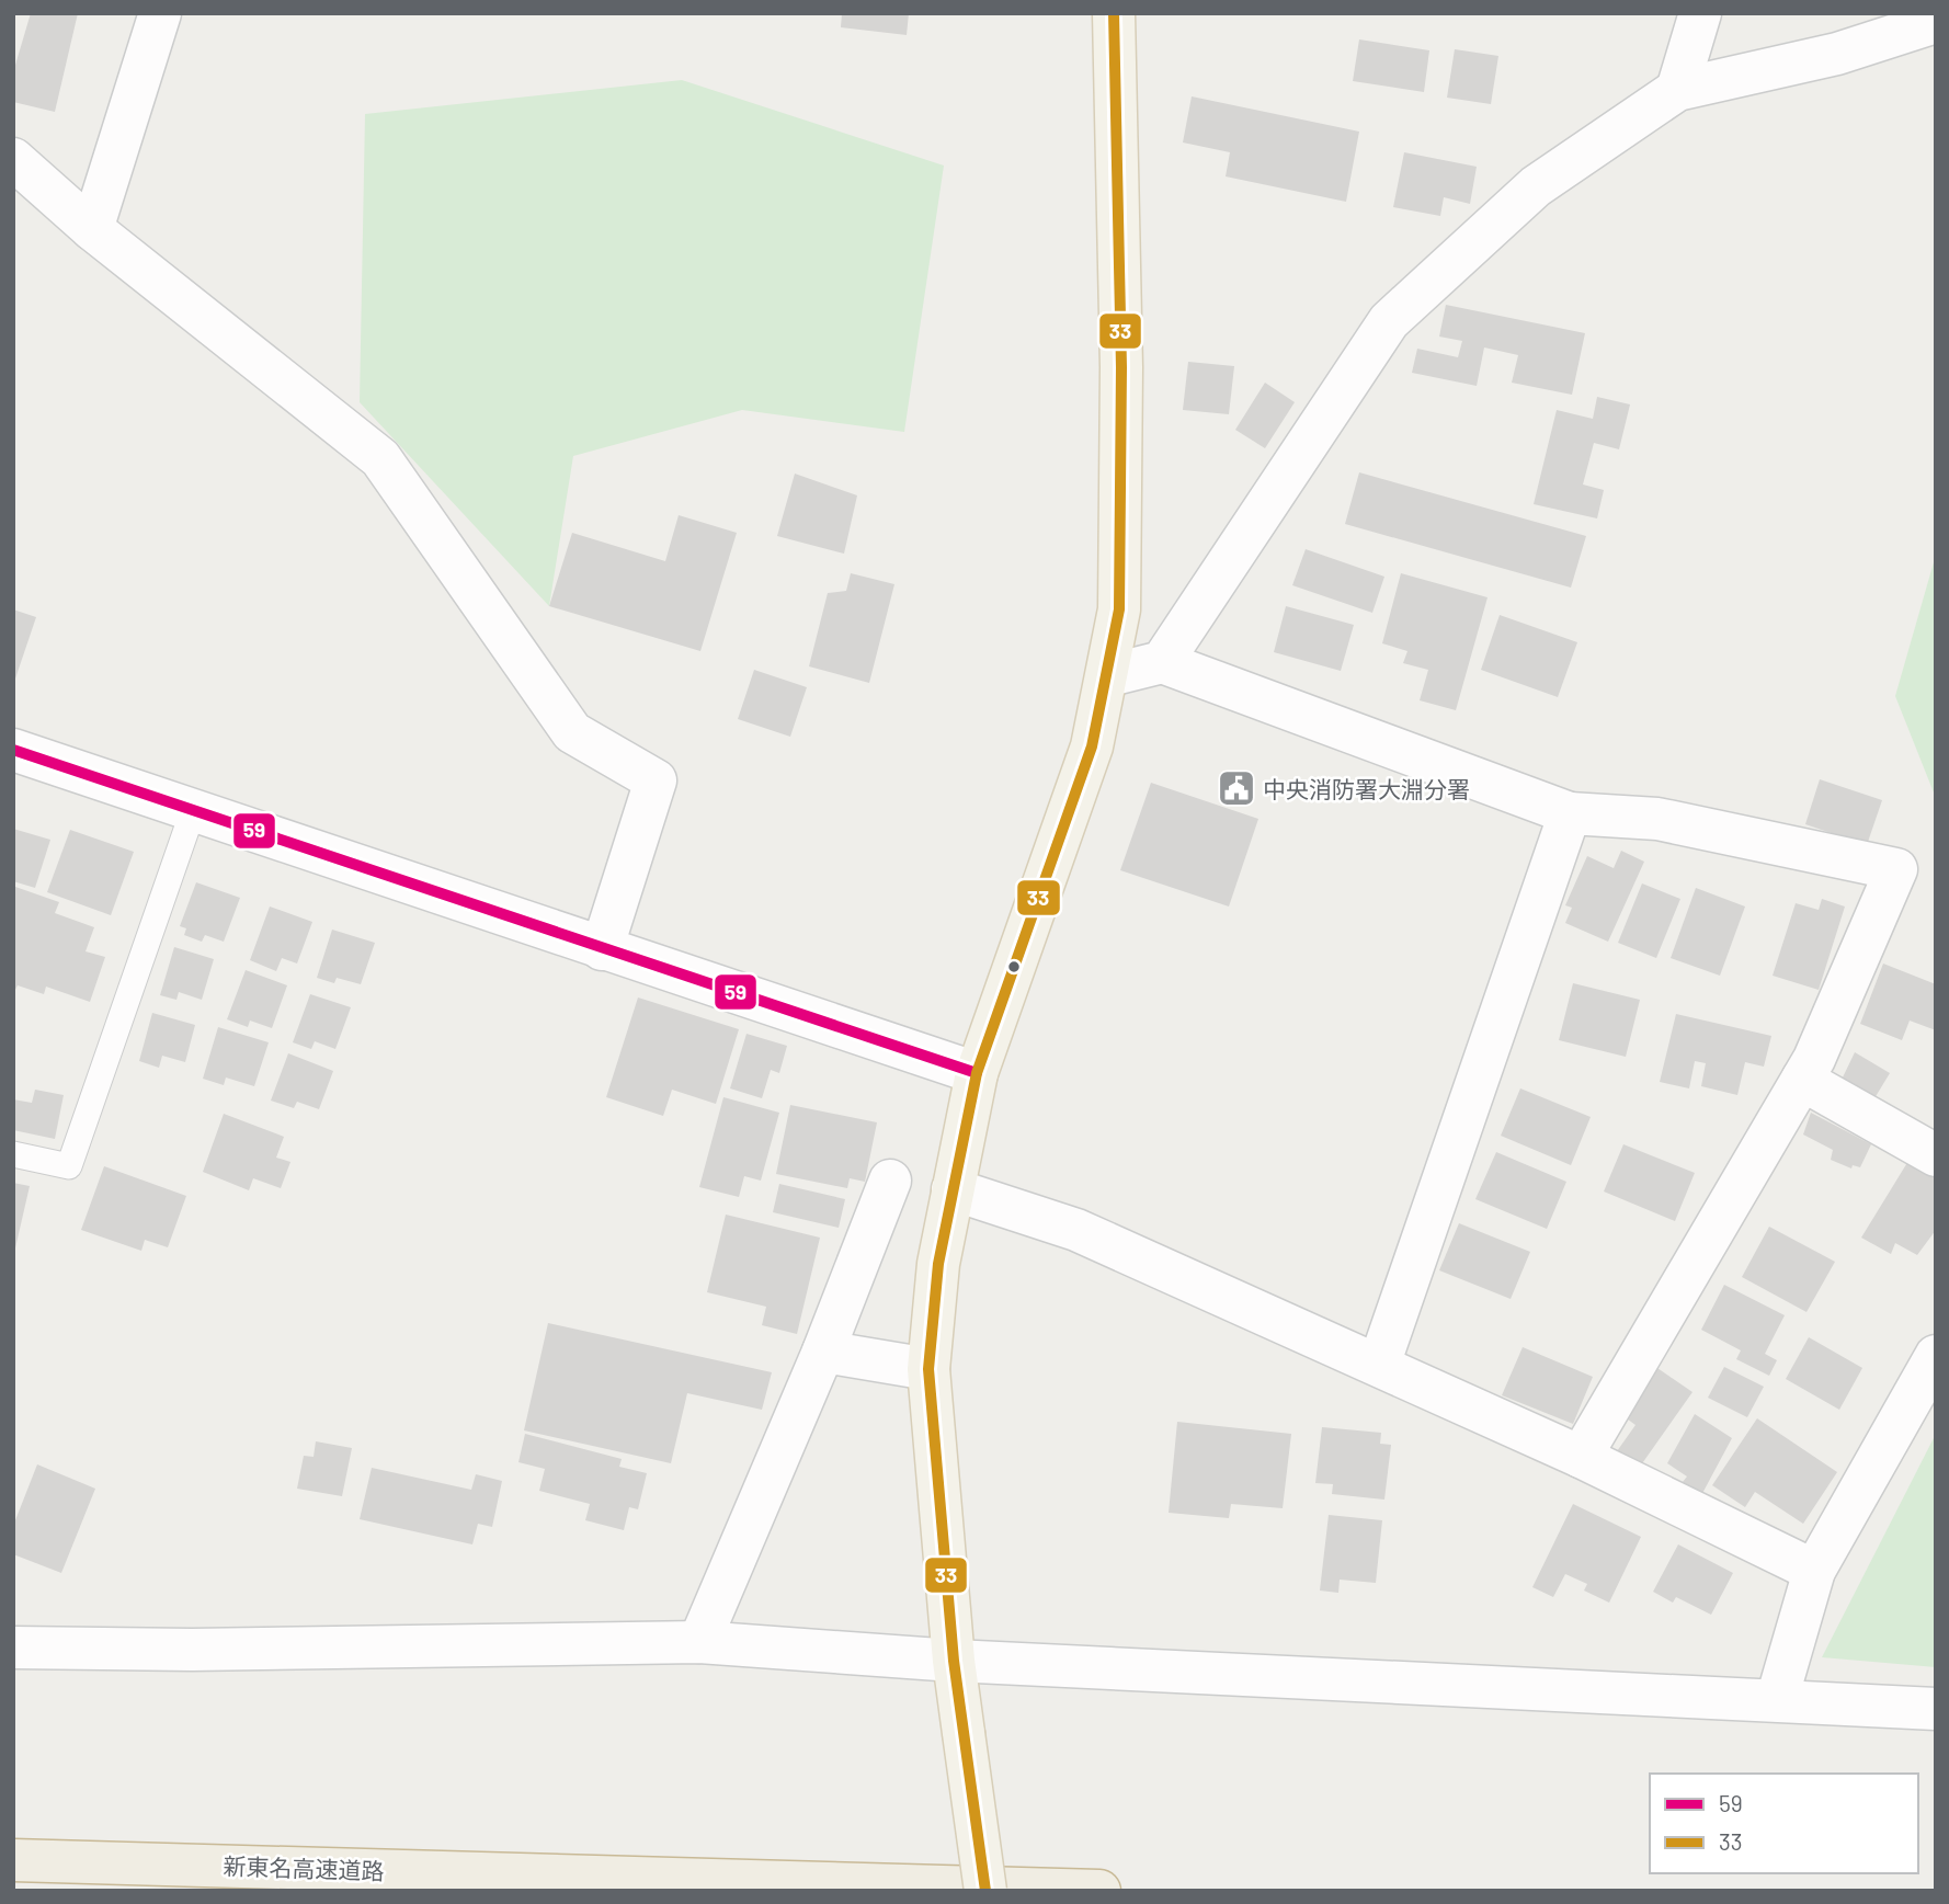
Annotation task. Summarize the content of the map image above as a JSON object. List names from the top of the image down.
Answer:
{
  "streets": {
    "highway": ["新東名高速道路"]
  },
  "places": {
    "public building": ["中央消防署大淵分署"]
  },
  "lines": ["transit line 33", "transit line 59"],
  "legend": ["59", "33"]
}
